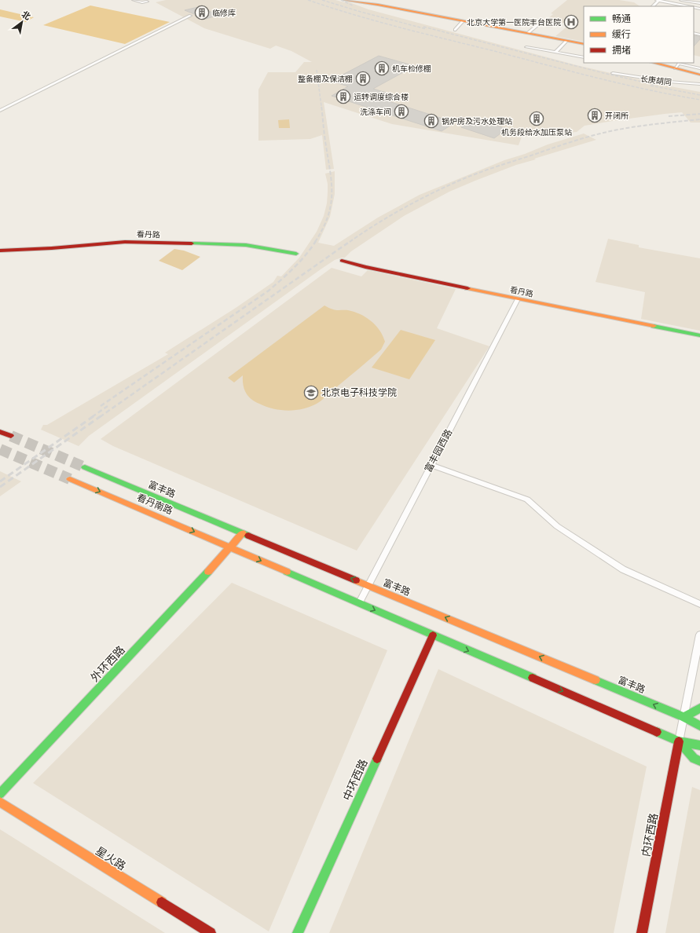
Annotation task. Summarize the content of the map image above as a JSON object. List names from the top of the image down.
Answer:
{
  "streets": {
    "main road": [
      "看丹路",
      "富丰路",
      "看丹南路",
      "外环西路",
      "中环西路",
      "内环西路",
      "星火路"
    ],
    "street": ["长庚胡同", "富丰园西路"]
  },
  "crossings": [
    ["看丹路", "富丰园西路"],
    ["富丰园西路", "富丰路"],
    ["富丰路", "外环西路"],
    ["看丹南路", "外环西路"]
  ],
  "one_way": ["看丹南路"],
  "places": {
    "building": [
      "临修库",
      "机车检修棚",
      "整备棚及保洁棚",
      "运转调度综合楼",
      "洗涤车间",
      "开闭所",
      "机务段给水加压泵站",
      "锅炉房及污水处理站"
    ],
    "hospital": ["北京大学第一医院丰台医院"],
    "school or university": ["北京电子科技学院"]
  },
  "legend": ["畅通", "缓行", "拥堵"],
  "north": "top right"
}
